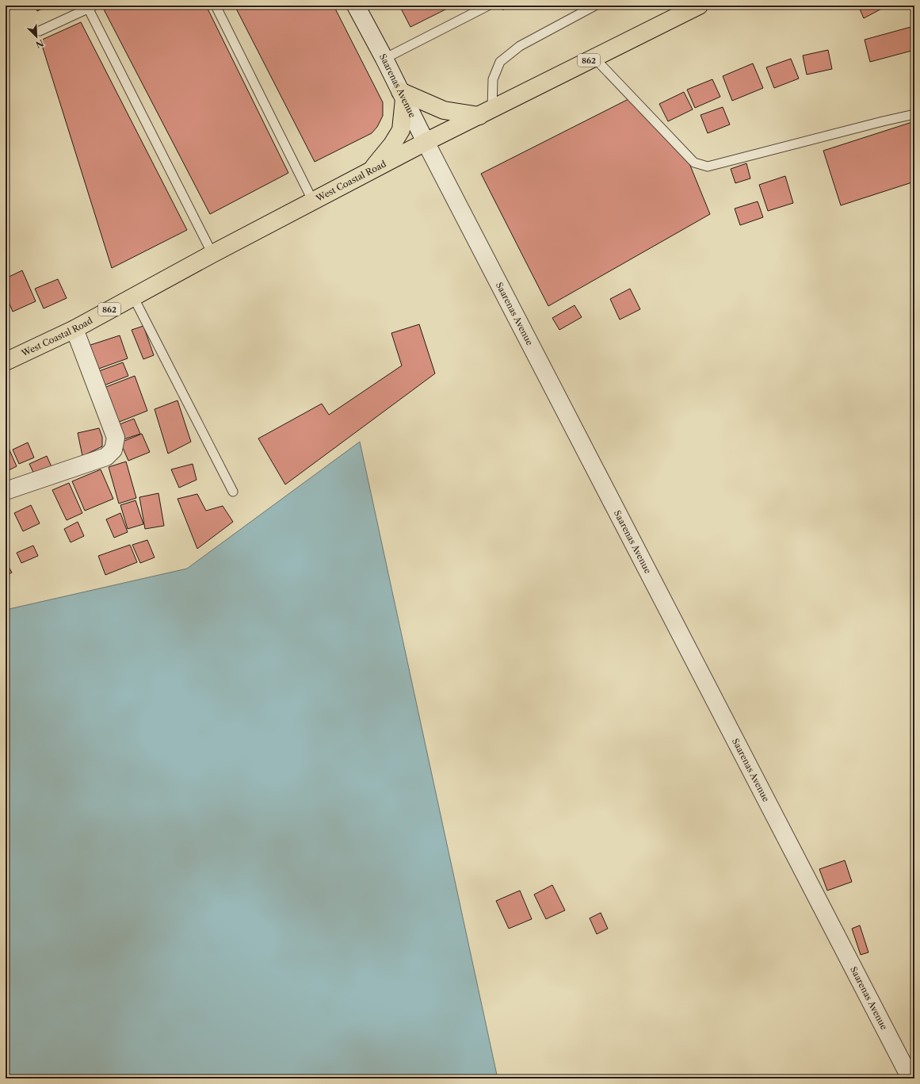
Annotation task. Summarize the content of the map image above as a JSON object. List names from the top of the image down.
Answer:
{
  "streets": {
    "main road": ["862", "West Coastal Road"],
    "street": ["Saarenas Avenue"]
  },
  "crossings": [
    ["Saarenas Avenue", "West Coastal Road"]
  ],
  "north": "bottom right"
}
